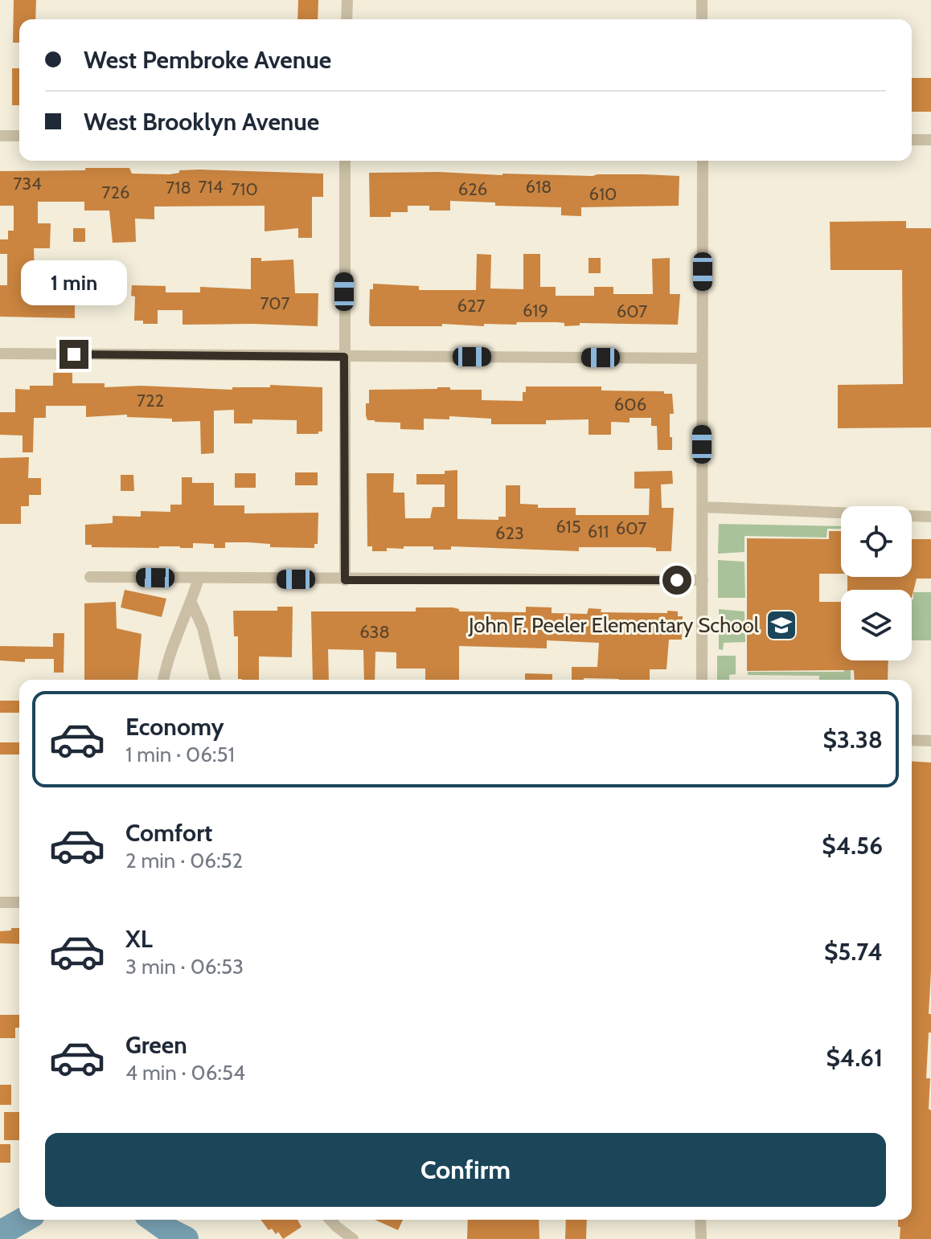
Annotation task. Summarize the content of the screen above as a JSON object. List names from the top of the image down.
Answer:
{
  "places": {
    "school or university": ["John F. Peeler Elementary School"]
  },
  "house_numbers": [
    "734",
    "714",
    "618",
    "718",
    "710",
    "626",
    "726",
    "610",
    "707",
    "627",
    "619",
    "607",
    "722",
    "606",
    "615",
    "607",
    "611",
    "623",
    "638"
  ],
  "page": {
    "banner": ["West Pembroke Avenue", "West Brooklyn Avenue"],
    "bubble": "1 min",
    "list": [
      {
        "name": "Economy",
        "note": "1 min · 06:51",
        "value": "$3.38"
      },
      {
        "name": "Comfort",
        "note": "2 min · 06:52",
        "value": "$4.56"
      },
      {
        "name": "XL",
        "note": "3 min · 06:53",
        "value": "$5.74"
      },
      {
        "name": "Green",
        "note": "4 min · 06:54",
        "value": "$4.61"
      }
    ],
    "buttons": "Confirm"
  }
}
